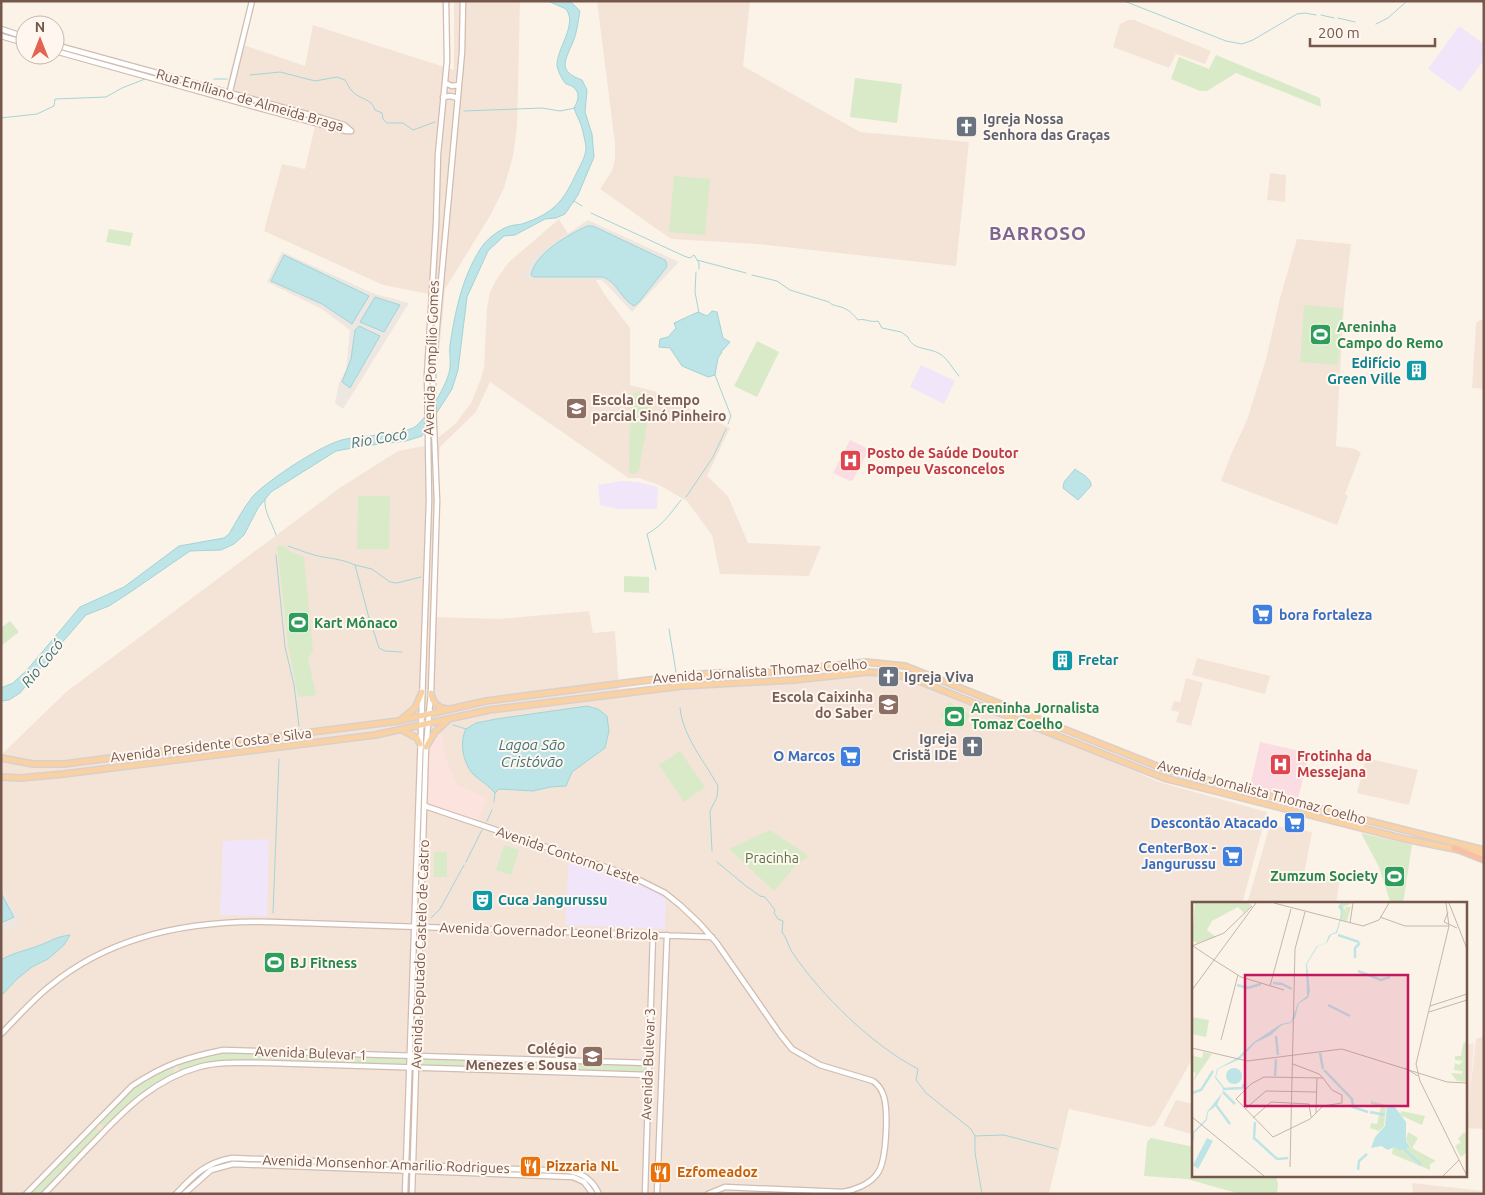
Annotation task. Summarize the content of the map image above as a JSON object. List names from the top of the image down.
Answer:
{
  "streets": {
    "main road": ["Avenida Jornalista Thomaz Coelho", "Avenida Presidente Costa e Silva"],
    "street": [
      "Rua Emíliano de Almeida Braga",
      "Avenida Pompílio Gomes",
      "Avenida Contorno Leste",
      "Avenida Governador Leonel Brizola",
      "Avenida Deputado Castelo de Castro",
      "Avenida Bulevar 1",
      "Avenida Bulevar 3",
      "Avenida Monsenhor Amarilio Rodrigues"
    ]
  },
  "crossings": [
    ["Avenida Pompílio Gomes", "Avenida Jornalista Thomaz Coelho"],
    ["Avenida Pompílio Gomes", "Avenida Presidente Costa e Silva"],
    ["Avenida Pompílio Gomes", "Avenida Deputado Castelo de Castro"],
    ["Avenida Jornalista Thomaz Coelho", "Avenida Presidente Costa e Silva"],
    ["Avenida Jornalista Thomaz Coelho", "Avenida Deputado Castelo de Castro"],
    ["Avenida Presidente Costa e Silva", "Avenida Deputado Castelo de Castro"],
    ["Avenida Contorno Leste", "Avenida Governador Leonel Brizola"],
    ["Avenida Contorno Leste", "Avenida Deputado Castelo de Castro"],
    ["Avenida Governador Leonel Brizola", "Avenida Deputado Castelo de Castro"],
    ["Avenida Governador Leonel Brizola", "Avenida Bulevar 3"],
    ["Avenida Deputado Castelo de Castro", "Avenida Bulevar 1"],
    ["Avenida Deputado Castelo de Castro", "Avenida Monsenhor Amarilio Rodrigues"],
    ["Avenida Bulevar 1", "Avenida Bulevar 3"]
  ],
  "districts": ["BARROSO"],
  "water": ["Rio Cocó", "Lagoa São Cristóvão"],
  "parks": ["Pracinha"],
  "places": {
    "church": ["Igreja Nossa Senhora das Graças", "Igreja Viva", "Igreja Cristã IDE"],
    "sports": [
      "Areninha Campo do Remo",
      "Kart Mônaco",
      "Areninha Jornalista Tomaz Coelho",
      "Zumzum Society",
      "BJ Fitness"
    ],
    "building": ["Edifício Green Ville", "Fretar"],
    "school or university": ["Escola de tempo parcial Sinó Pinheiro", "Escola Caixinha do Saber", "Colégio Menezes e Sousa"],
    "hospital": ["Posto de Saúde Doutor Pompeu Vasconcelos", "Frotinha da Messejana"],
    "supermarket": [
      "bora fortaleza",
      "O Marcos",
      "Descontão Atacado",
      "CenterBox - Jangurussu"
    ],
    "theatre": ["Cuca Jangurussu"],
    "restaurant": ["Pizzaria NL", "Ezfomeadoz"]
  },
  "scale_bar": "200 m",
  "north": "top"
}
